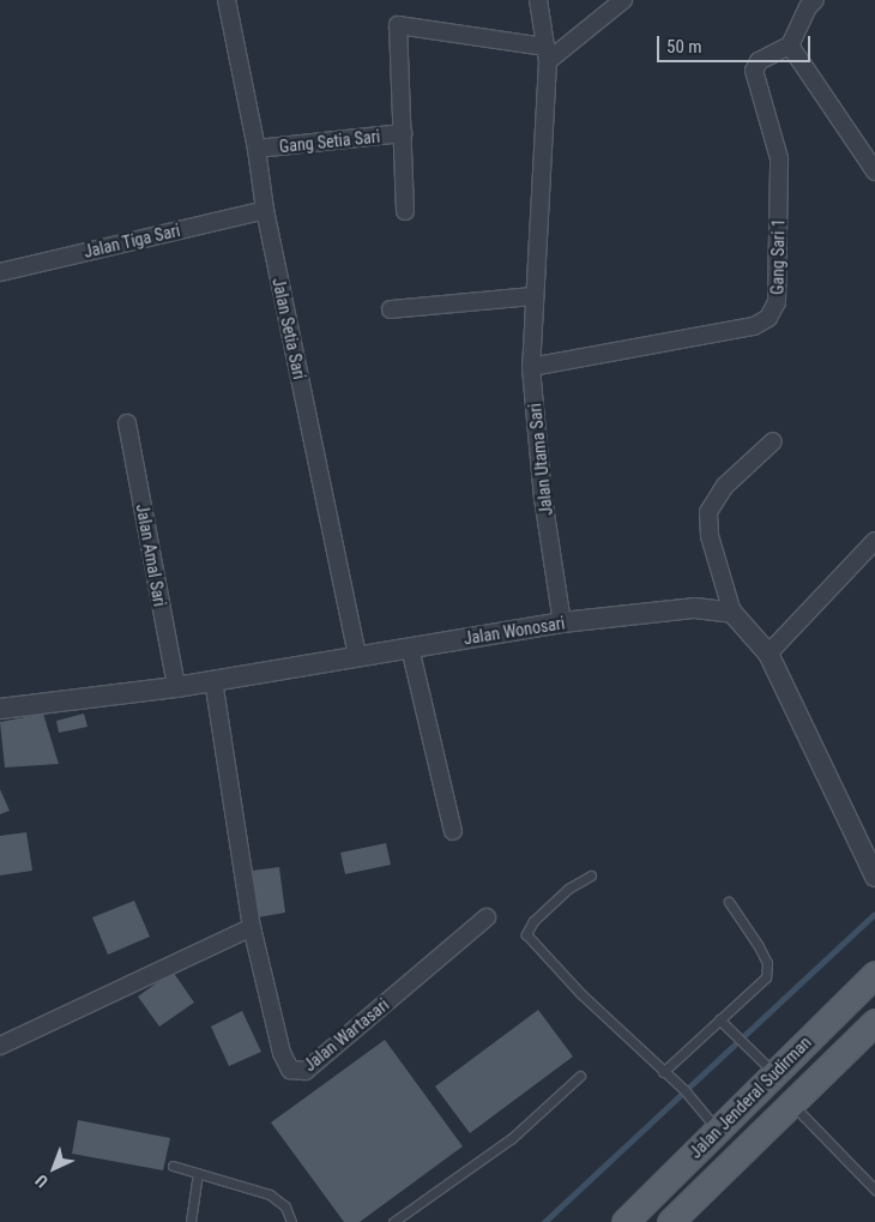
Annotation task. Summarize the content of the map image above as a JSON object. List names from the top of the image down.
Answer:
{
  "streets": {
    "main road": ["Jalan Jenderal Sudirman"],
    "street": [
      "Gang Setia Sari",
      "Jalan Tiga Sari",
      "Gang Sari 1",
      "Jalan Setia Sari",
      "Jalan Utama Sari",
      "Jalan Amal Sari",
      "Jalan Wonosari",
      "Jalan Wartasari"
    ]
  },
  "crossings": [
    ["Gang Setia Sari", "Jalan Setia Sari"],
    ["Gang Setia Sari", "Jalan Utama Sari"],
    ["Jalan Tiga Sari", "Jalan Setia Sari"],
    ["Gang Sari 1", "Jalan Utama Sari"],
    ["Jalan Setia Sari", "Jalan Wonosari"],
    ["Jalan Utama Sari", "Jalan Wonosari"],
    ["Jalan Amal Sari", "Jalan Wonosari"],
    ["Jalan Wonosari", "Jalan Wartasari"]
  ],
  "scale_bar": "50 m",
  "north": "bottom left"
}
